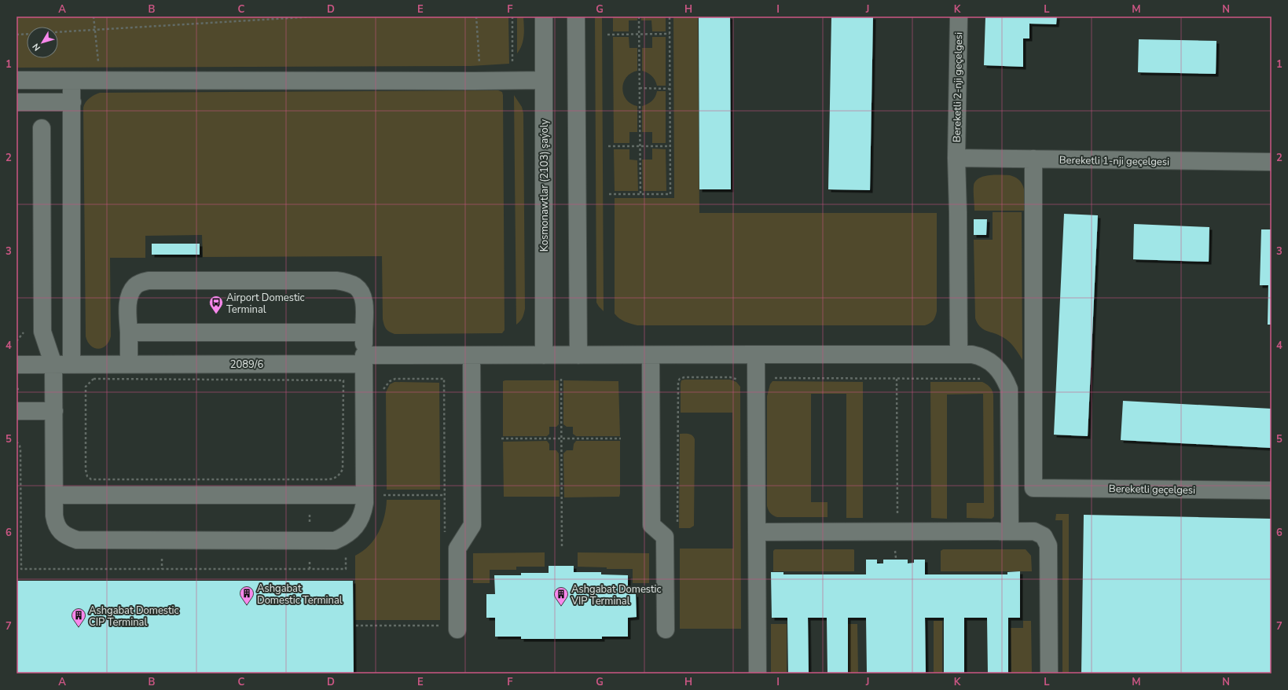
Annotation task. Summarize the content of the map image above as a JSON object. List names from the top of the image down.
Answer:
{
  "streets": {
    "street": [
      "Bereketli 2-nji geçelgesi",
      "Bereketli 1-nji geçelgesi",
      "Kosmonawtlar (2103) şaýoly",
      "2089/6",
      "Bereketli geçelgesi"
    ]
  },
  "crossings": [
    ["Bereketli 2-nji geçelgesi", "Bereketli 1-nji geçelgesi"],
    ["Bereketli 2-nji geçelgesi", "2089/6"],
    ["Bereketli 1-nji geçelgesi", "Bereketli geçelgesi"],
    ["Kosmonawtlar (2103) şaýoly", "2089/6"]
  ],
  "places": {
    "bus stop": ["Airport Domestic Terminal"],
    "building": ["Ashgabat Domestic Terminal", "Ashgabat Domestic VIP Terminal", "Ashgabat Domestic CIP Terminal"]
  },
  "north": "bottom left",
  "grid": {
    "columns": [
      "A",
      "B",
      "C",
      "D",
      "E",
      "F",
      "G",
      "H",
      "I",
      "J",
      "K",
      "L",
      "M",
      "N"
    ],
    "rows": [
      "1",
      "2",
      "3",
      "4",
      "5",
      "6",
      "7"
    ]
  }
}
